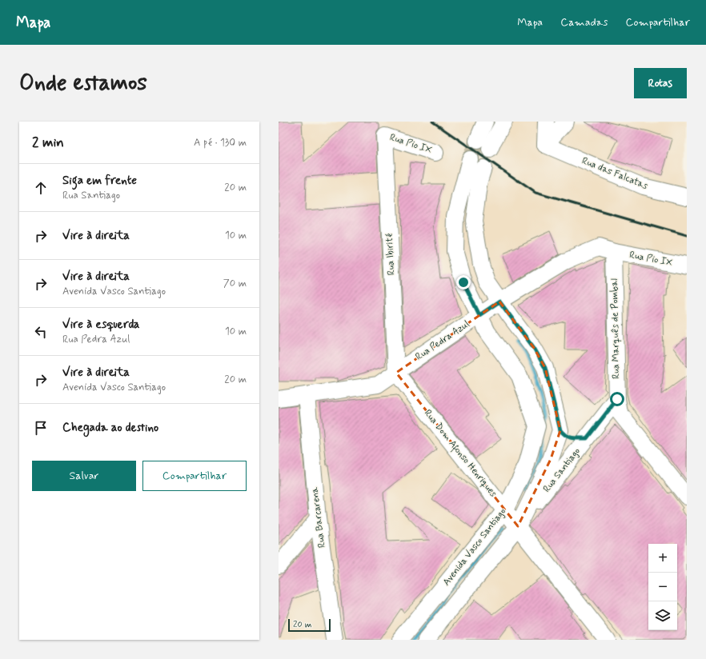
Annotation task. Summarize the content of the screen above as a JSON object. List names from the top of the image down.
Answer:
{
  "streets": {
    "street": [
      "Rua Pio IX",
      "Rua das Falcatas",
      "Rua Ibirité",
      "Rua Marquês de Pombal",
      "Rua Pedra Azul",
      "Rua Dom Afonso Henriques",
      "Rua Santiago",
      "Rua Barcarena",
      "Avenida Vasco Santiago"
    ]
  },
  "crossings": [
    ["Rua Pio IX", "Rua Ibirité"],
    ["Rua Pio IX", "Rua Marquês de Pombal"],
    ["Rua Pio IX", "Rua Pedra Azul"],
    ["Rua Ibirité", "Rua Pedra Azul"],
    ["Rua Ibirité", "Rua Dom Afonso Henriques"],
    ["Rua Marquês de Pombal", "Rua Pedra Azul"],
    ["Rua Marquês de Pombal", "Rua Santiago"],
    ["Rua Pedra Azul", "Rua Dom Afonso Henriques"],
    ["Rua Pedra Azul", "Rua Barcarena"],
    ["Rua Pedra Azul", "Avenida Vasco Santiago"],
    ["Rua Dom Afonso Henriques", "Rua Santiago"],
    ["Rua Dom Afonso Henriques", "Avenida Vasco Santiago"],
    ["Rua Santiago", "Avenida Vasco Santiago"]
  ],
  "scale_bar": "20 m",
  "page": {
    "header": "Mapa",
    "nav": ["Mapa", "Camadas", "Compartilhar"],
    "buttons": [
      "Rotas",
      ["Salvar", "Compartilhar"]
    ],
    "title": "Onde estamos",
    "heading": ["2 min", "A pé · 130 m"],
    "list": [
      ["Siga em frente", "Rua Santiago", "20 m"],
      ["Vire à direita", "10 m"],
      ["Vire à direita", "Avenida Vasco Santiago", "70 m"],
      ["Vire à esquerda", "Rua Pedra Azul", "10 m"],
      ["Vire à direita", "Avenida Vasco Santiago", "20 m"],
      "Chegada ao destino"
    ],
    "map_buttons": ["+", "−"],
    "scale": "20 m"
  }
}
